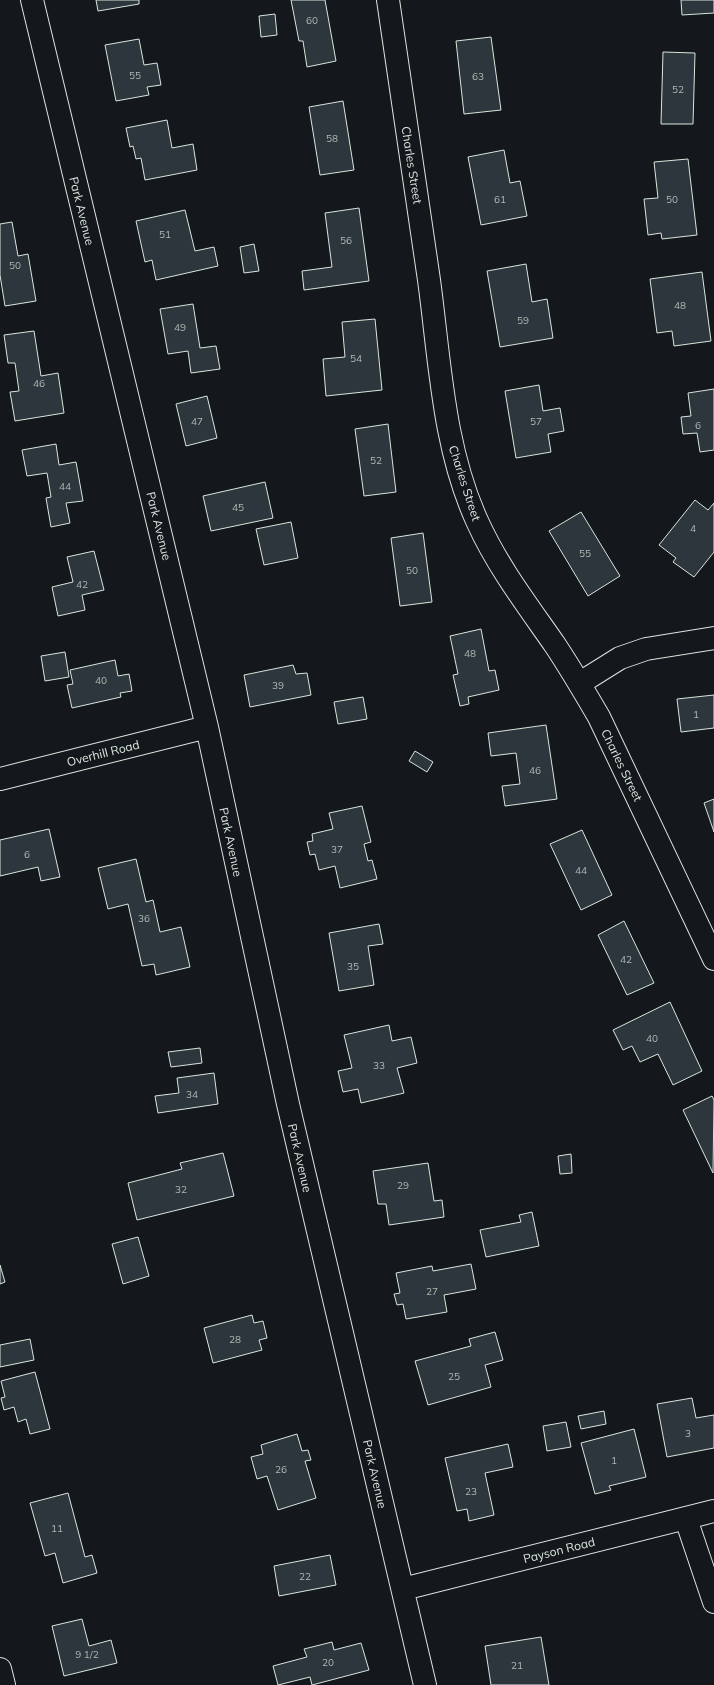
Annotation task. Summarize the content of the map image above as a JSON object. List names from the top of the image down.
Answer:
{
  "streets": {
    "street": [
      "Charles Street",
      "Park Avenue",
      "Overhill Road",
      "Payson Road"
    ]
  },
  "crossings": [
    ["Park Avenue", "Overhill Road"],
    ["Park Avenue", "Payson Road"]
  ],
  "house_numbers": [
    "60",
    "55",
    "63",
    "52",
    "58",
    "61",
    "50",
    "51",
    "56",
    "50",
    "48",
    "59",
    "49",
    "54",
    "46",
    "47",
    "57",
    "6",
    "52",
    "44",
    "45",
    "4",
    "55",
    "50",
    "42",
    "48",
    "40",
    "39",
    "1",
    "46",
    "37",
    "6",
    "44",
    "36",
    "42",
    "35",
    "40",
    "33",
    "34",
    "29",
    "32",
    "27",
    "28",
    "25",
    "3",
    "1",
    "26",
    "23",
    "11",
    "22",
    "9 1/2",
    "20",
    "21"
  ]
}
